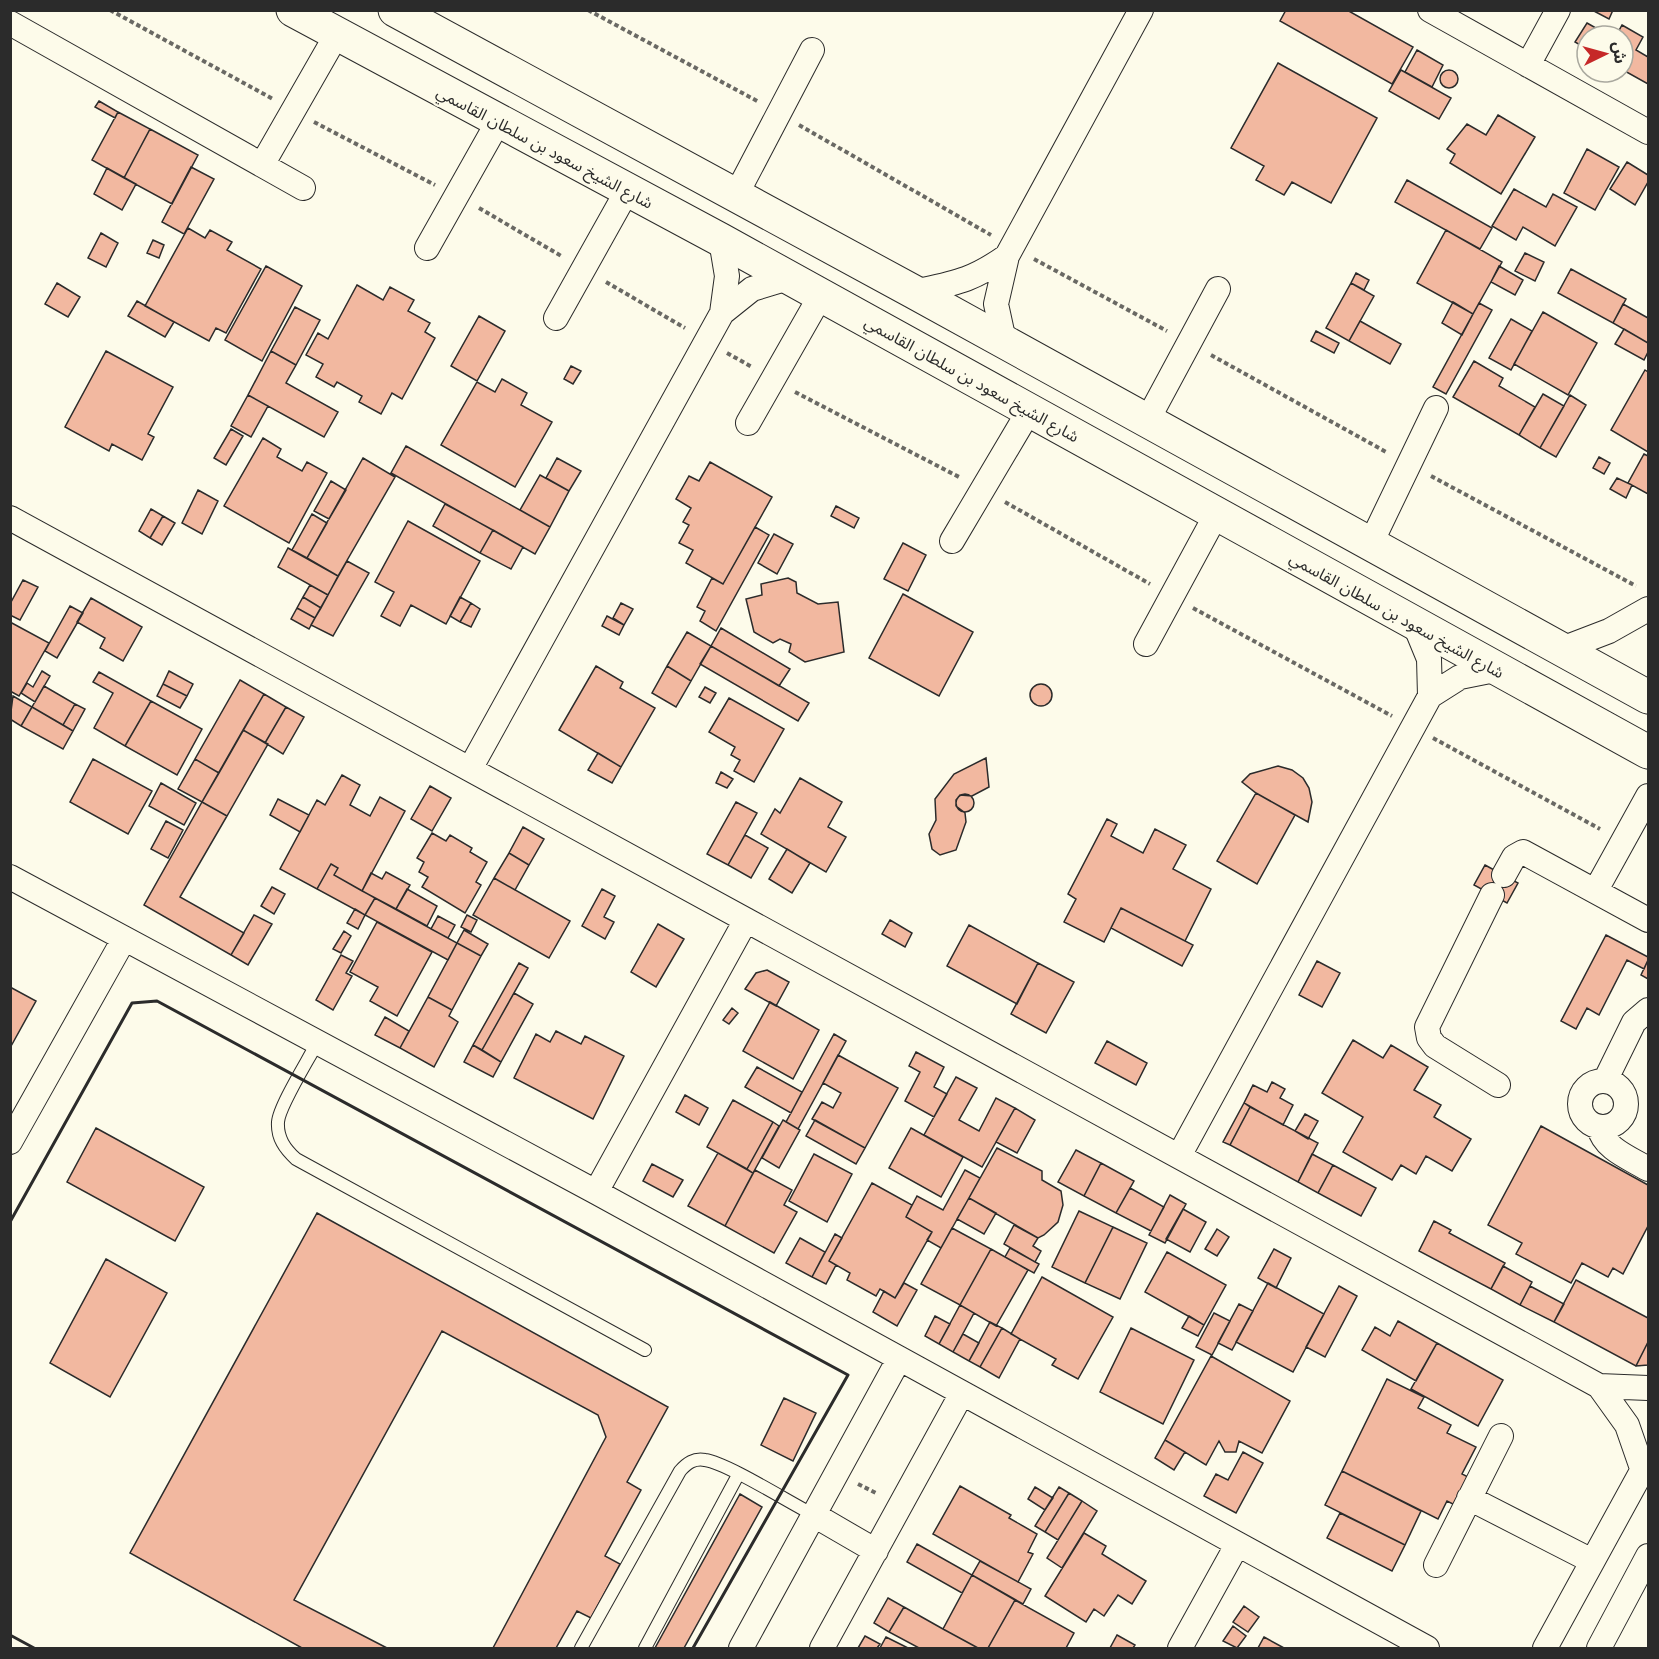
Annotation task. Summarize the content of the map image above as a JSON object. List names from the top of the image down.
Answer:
{
  "streets": {
    "main road": ["شارع الشيخ سعود بن سلطان القاسمي"]
  },
  "north": "right"
}
